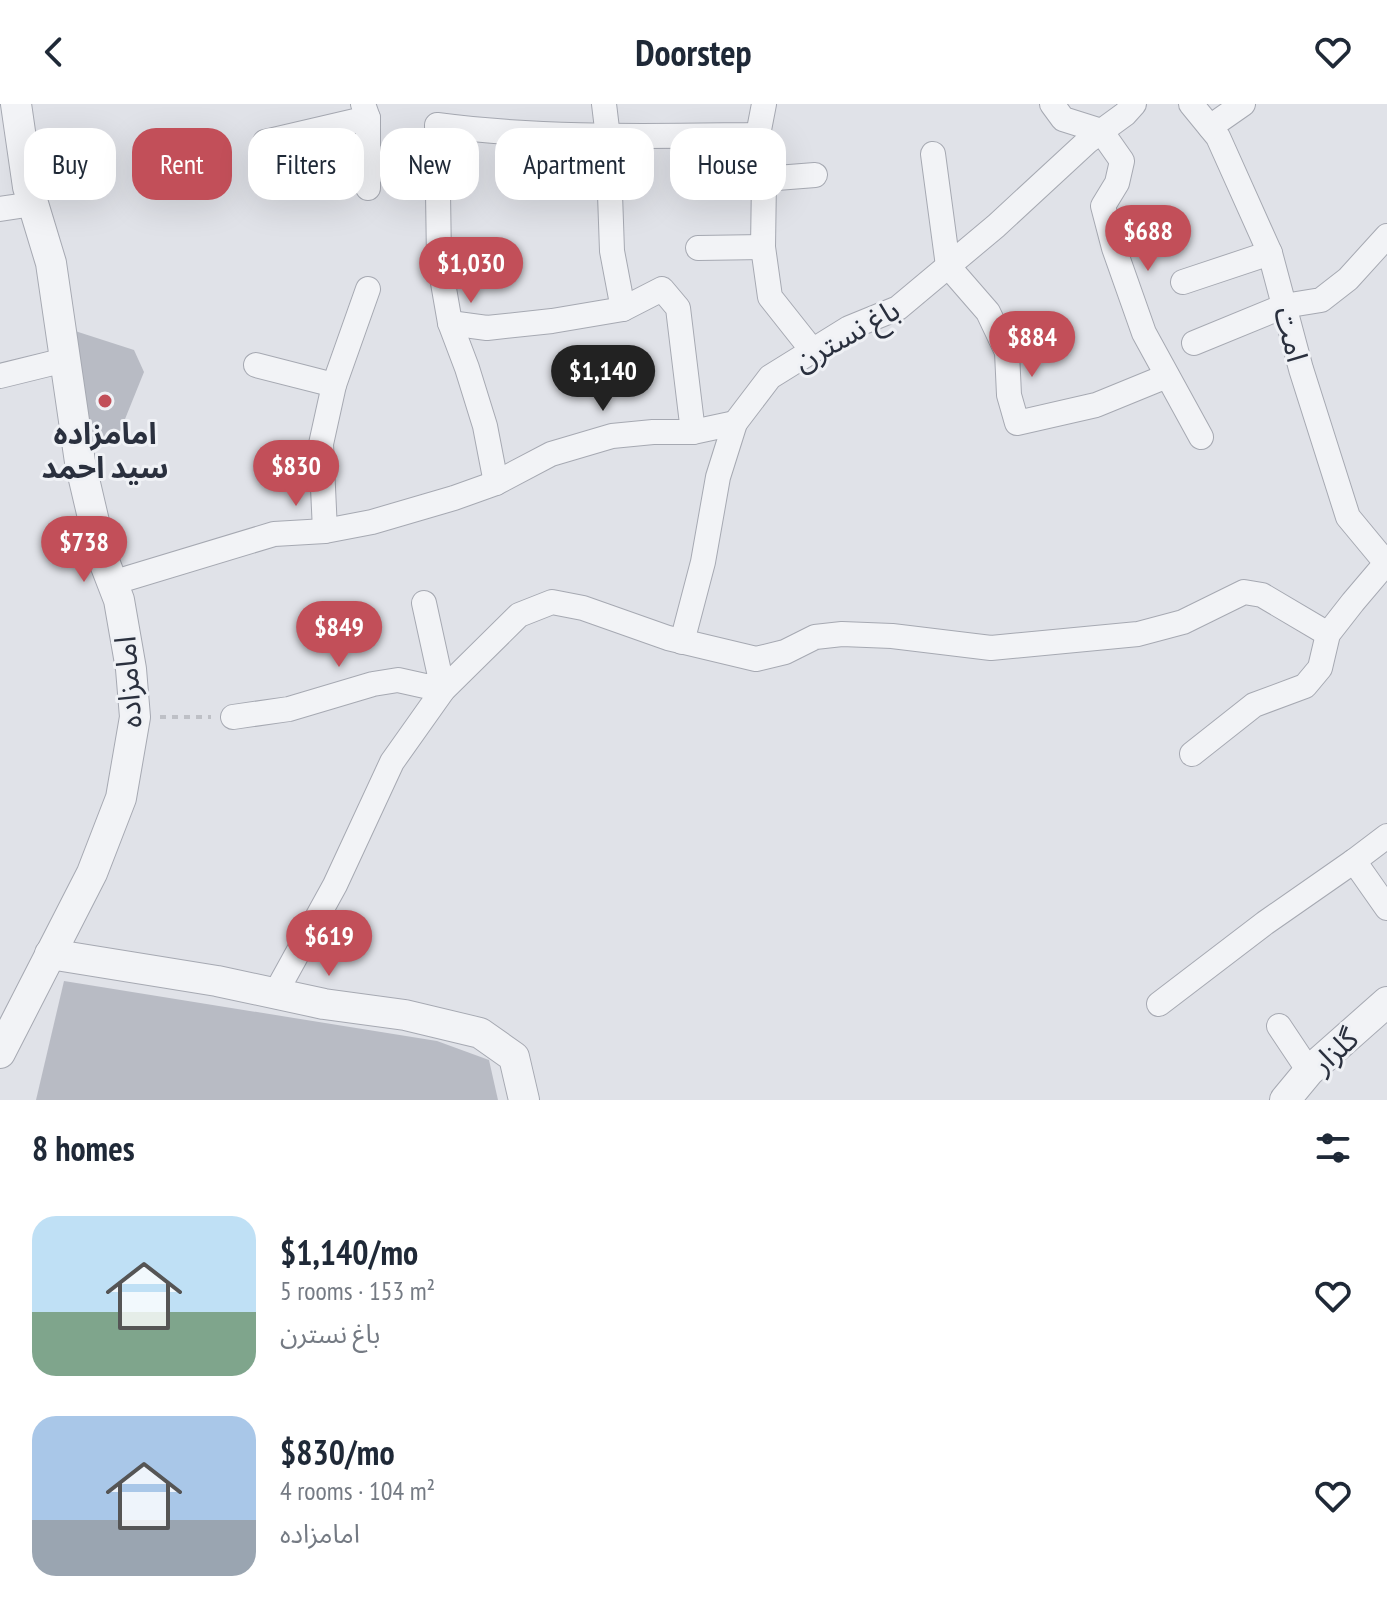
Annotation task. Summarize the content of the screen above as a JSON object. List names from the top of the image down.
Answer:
{
  "streets": {
    "street": [
      "باغ نسترن",
      "امت",
      "امامزاده",
      "گلزار"
    ]
  },
  "places": ["امامزاده سید احمد"],
  "page": {
    "header": "Doorstep",
    "chip": [
      "Buy",
      "Rent",
      "Filters",
      "New",
      "Apartment",
      "House"
    ],
    "price": [
      "$688",
      "$1,030",
      "$884",
      "$1,140",
      "$830",
      "$738",
      "$849",
      "$619"
    ],
    "heading": "8 homes",
    "list": [
      {
        "name": "$1,140/mo",
        "note": "5 rooms · 153 m² · باغ نسترن"
      },
      {
        "name": "$830/mo",
        "note": "4 rooms · 104 m² · امامزاده"
      }
    ]
  }
}
